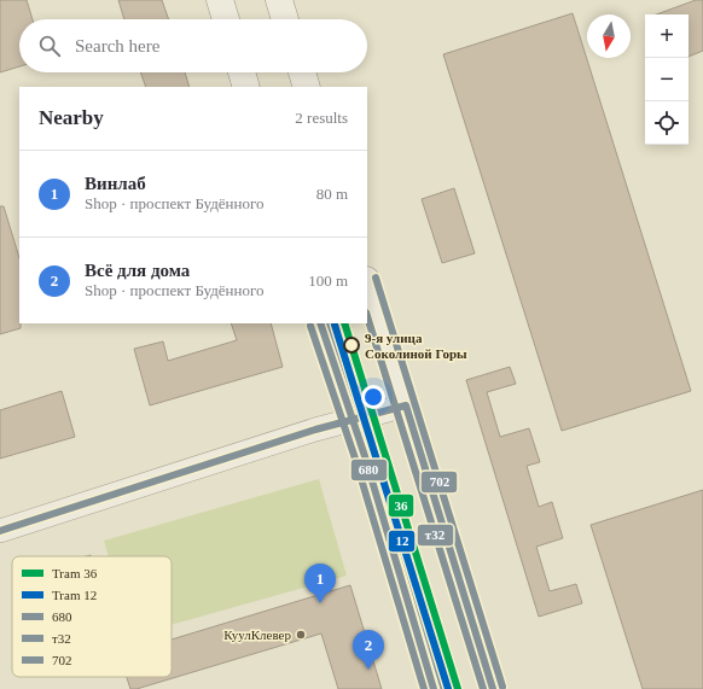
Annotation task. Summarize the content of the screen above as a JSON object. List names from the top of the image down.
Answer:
{
  "places": ["9-я улица Соколиной Горы", "КуулКлевер"],
  "lines": [
    "transit line 702",
    "transit line т32",
    "tram line 36",
    "transit line 680",
    "tram line 12"
  ],
  "legend": [
    "Tram 36",
    "Tram 12",
    "680",
    "т32",
    "702"
  ],
  "north": "bottom",
  "page": {
    "map_buttons": ["+", "−"],
    "search": "Search here",
    "heading": ["Nearby", "2 results"],
    "list": [
      {
        "mark": "1",
        "name": "Винлаб",
        "note": "Shop · проспект Будённого",
        "value": "80 m"
      },
      {
        "mark": "2",
        "name": "Всё для дома",
        "note": "Shop · проспект Будённого",
        "value": "100 m"
      }
    ],
    "pins": ["1", "2"]
  }
}
